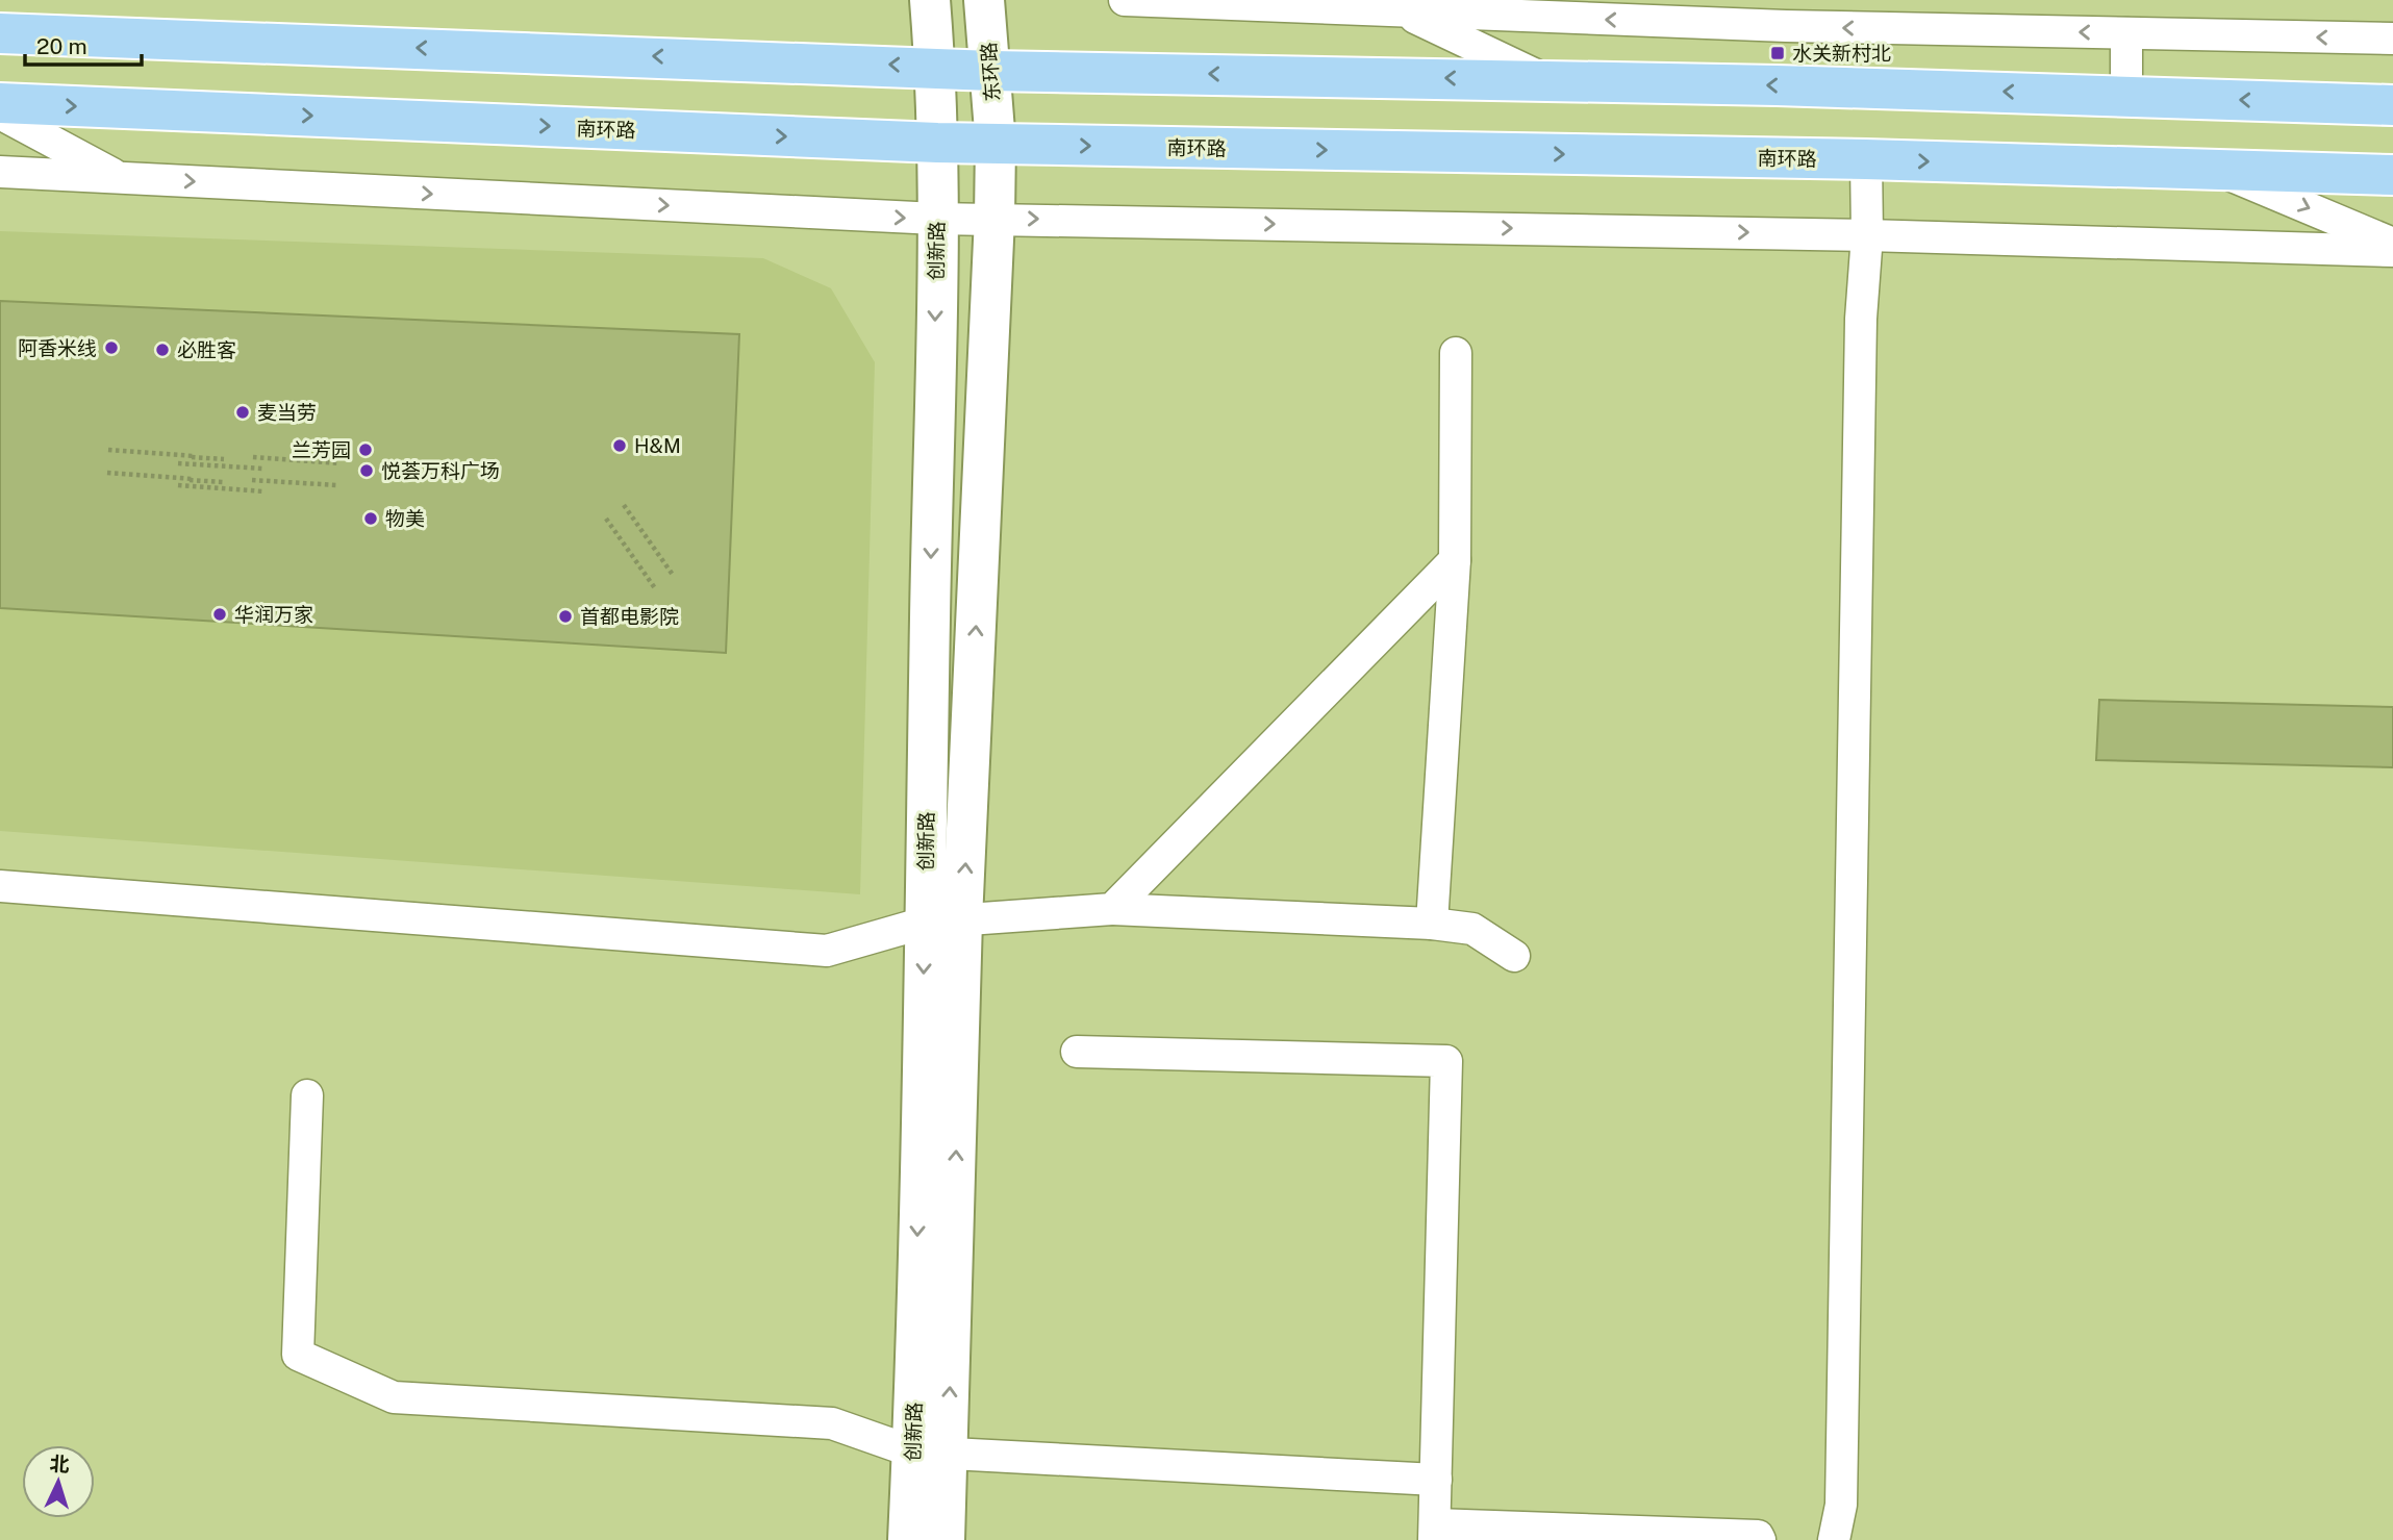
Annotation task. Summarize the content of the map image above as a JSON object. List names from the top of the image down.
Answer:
{
  "streets": {
    "main road": ["南环路"],
    "street": ["东环路", "创新路"]
  },
  "crossings": [
    ["东环路", "南环路"],
    ["东环路", "创新路"],
    ["南环路", "创新路"]
  ],
  "places": {
    "transit": ["水关新村北"],
    "other": [
      "阿香米线",
      "必胜客",
      "麦当劳",
      "H&M",
      "兰芳园",
      "悦荟万科广场",
      "物美",
      "华润万家",
      "首都电影院"
    ]
  },
  "scale_bar": "20 m",
  "north": "top"
}
